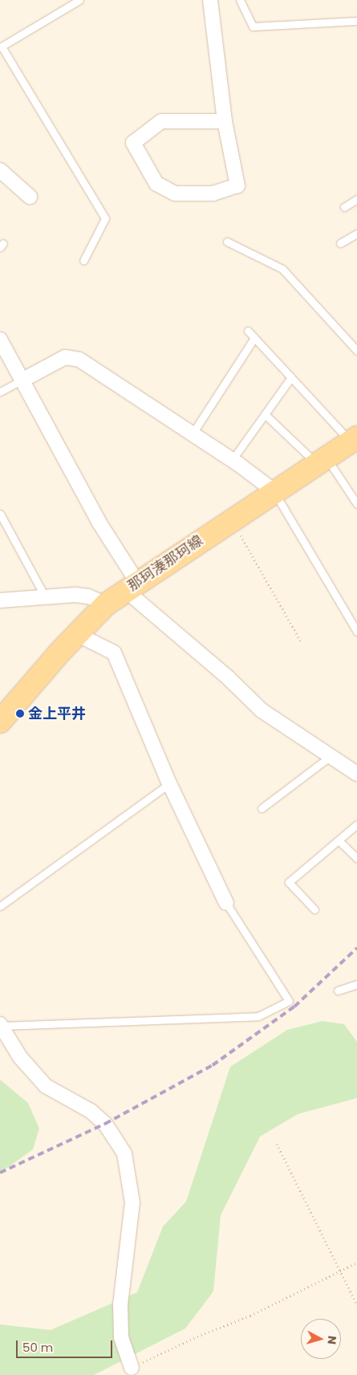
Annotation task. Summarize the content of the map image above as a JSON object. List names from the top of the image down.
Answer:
{
  "streets": {
    "main road": ["那珂湊那珂線"]
  },
  "places": ["金上平井"],
  "scale_bar": "50 m",
  "north": "right"
}
